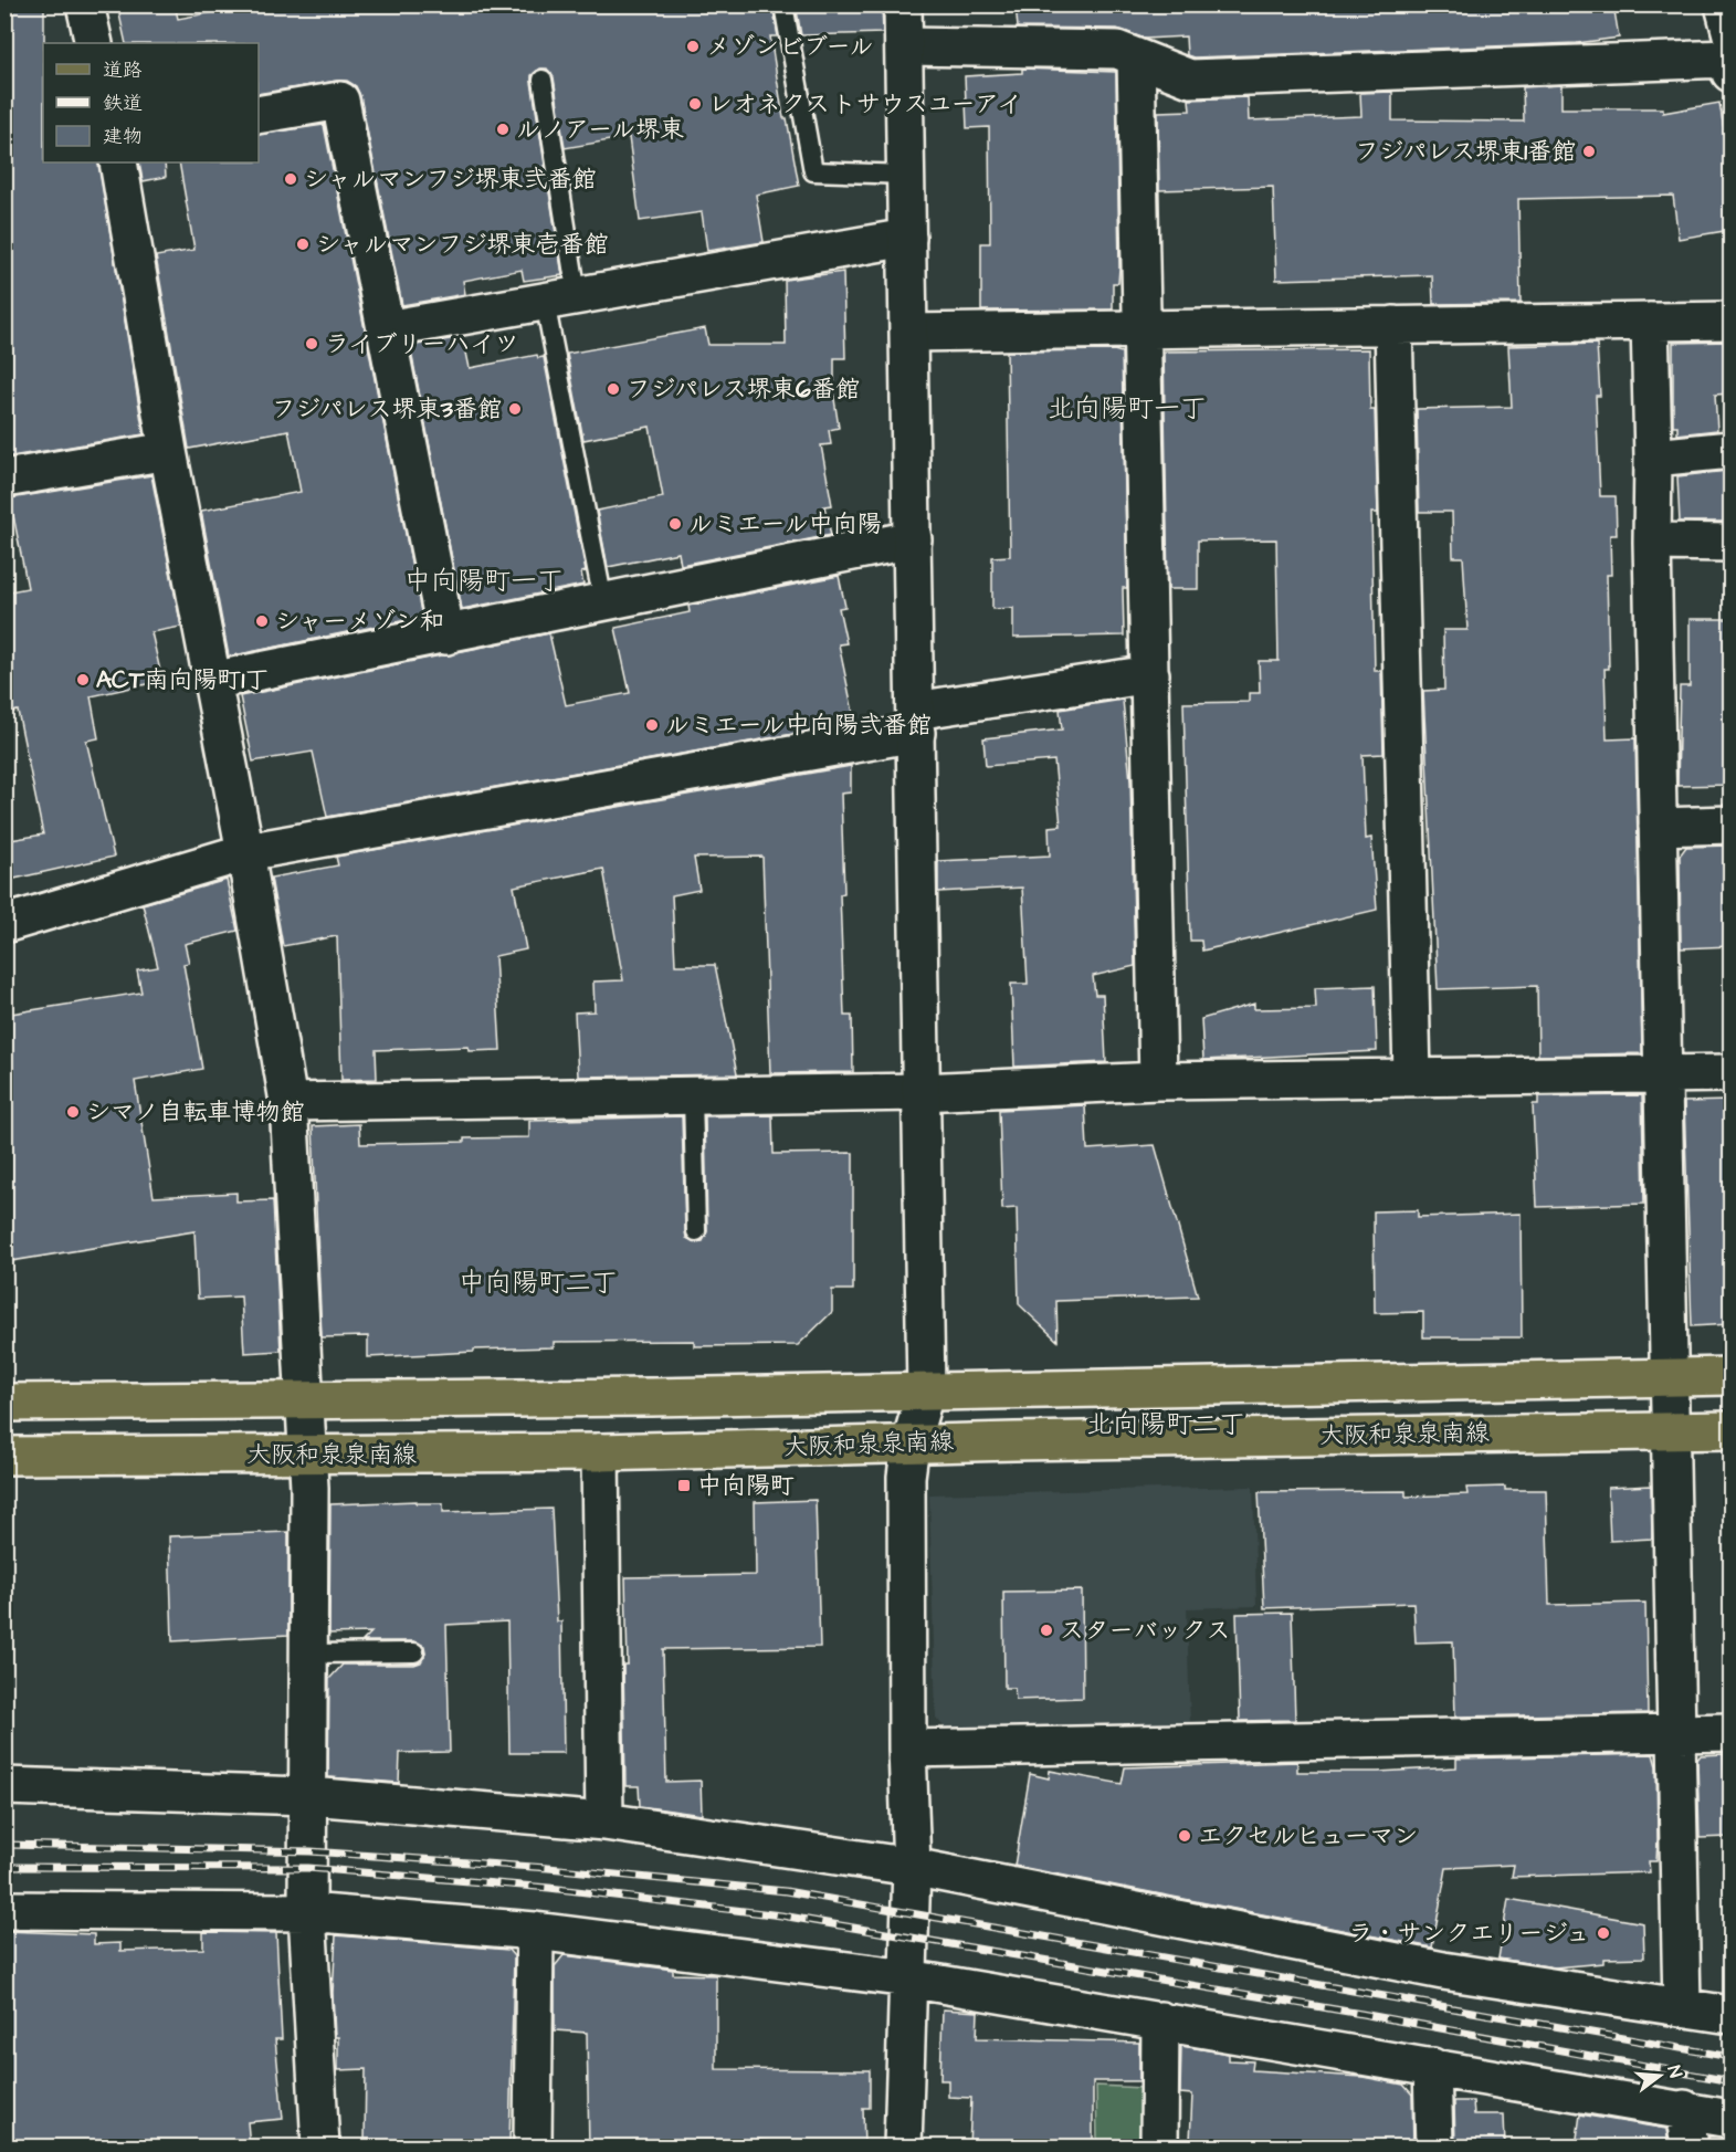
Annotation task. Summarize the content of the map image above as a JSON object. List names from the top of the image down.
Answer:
{
  "streets": {
    "main road": ["大阪和泉泉南線"]
  },
  "districts": [
    "北向陽町一丁",
    "中向陽町一丁",
    "中向陽町二丁",
    "北向陽町二丁"
  ],
  "places": {
    "other": [
      "メゾンビブール",
      "レオネクストサウスユーアイ",
      "ルノアール堺東",
      "フジパレス堺東1番館",
      "シャルマンフジ堺東弐番館",
      "シャルマンフジ堺東壱番館",
      "ライブリーハイツ",
      "フジパレス堺東6番館",
      "フジパレス堺東3番館",
      "ルミエール中向陽",
      "シャーメゾン和",
      "ACT南向陽町1丁",
      "ルミエール中向陽弐番館",
      "シマノ自転車博物館",
      "スターバックス",
      "エクセルヒューマン",
      "ラ・サンクエリージュ"
    ],
    "transit": ["中向陽町"]
  },
  "legend": ["道路", "鉄道", "建物"],
  "north": "right"
}
